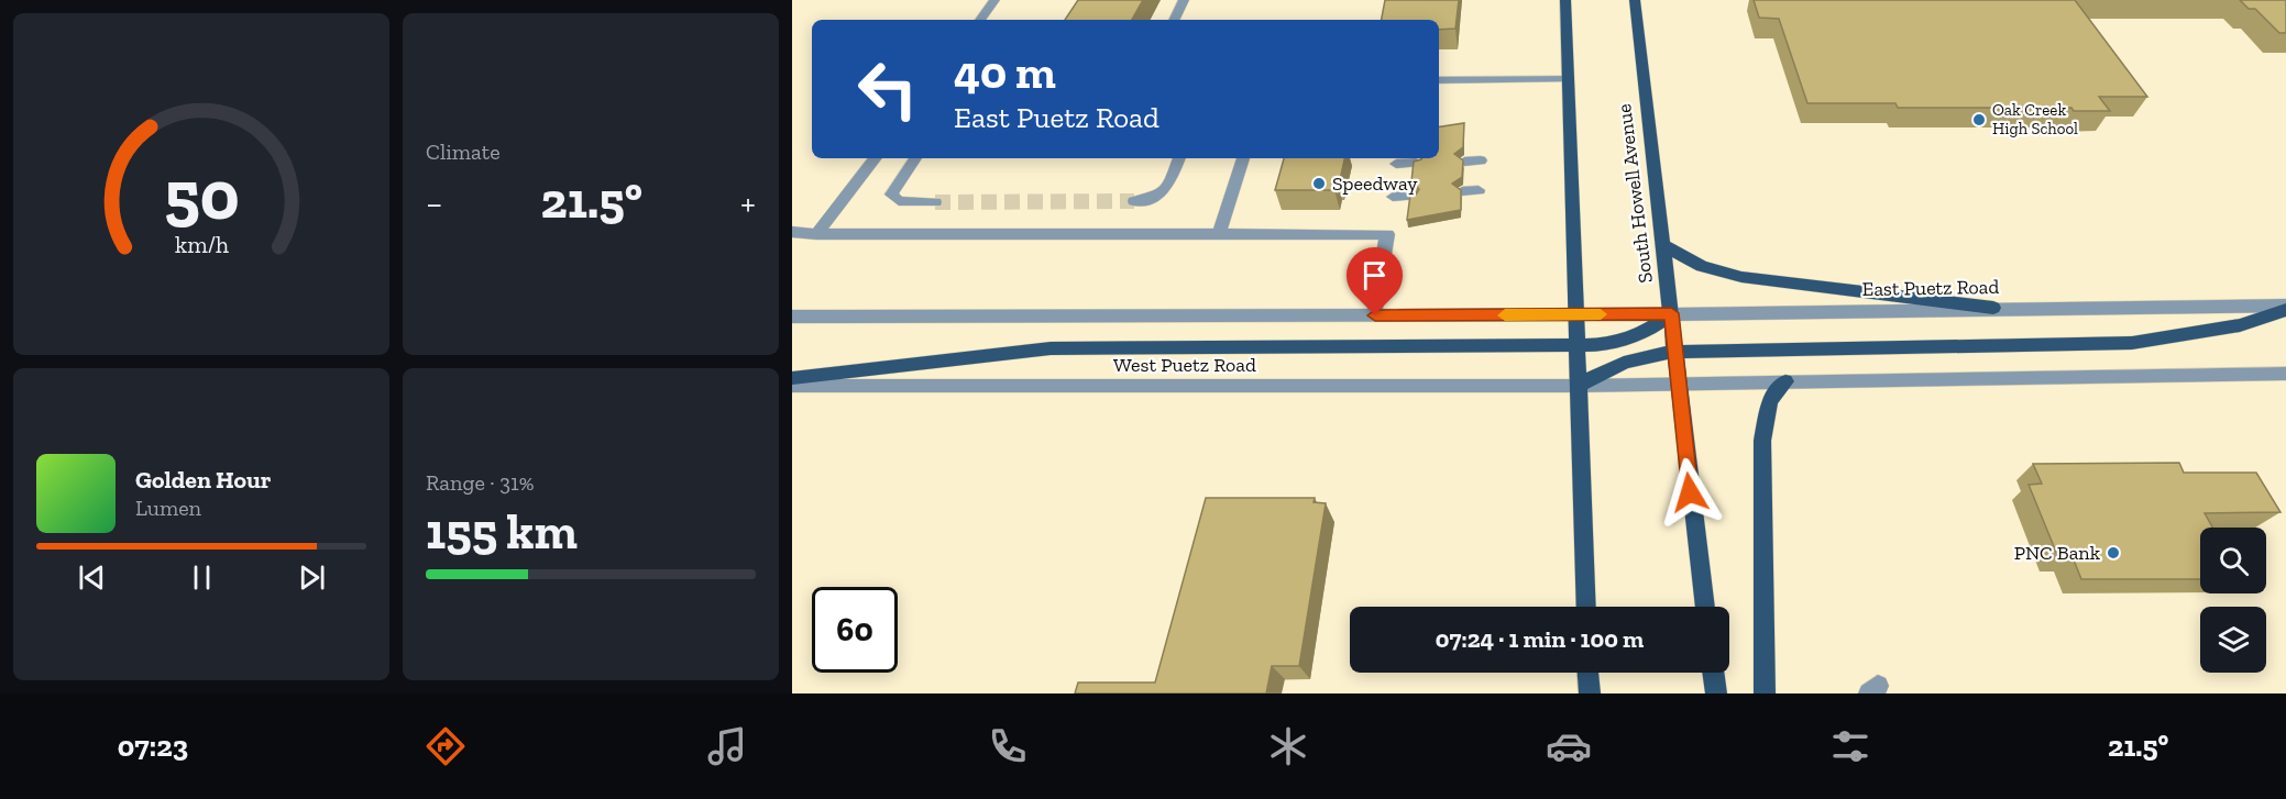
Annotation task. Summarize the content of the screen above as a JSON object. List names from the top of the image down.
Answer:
{
  "streets": {
    "main road": ["South Howell Avenue"],
    "street": ["East Puetz Road", "West Puetz Road"]
  },
  "crossings": [
    ["South Howell Avenue", "East Puetz Road"]
  ],
  "places": ["Oak Creek High School", "Speedway", "PNC Bank"],
  "page": {
    "tile": [
      "Climate",
      ["Range · 31%", "155 km"]
    ],
    "turn": ["40 m", "East Puetz Road"],
    "heat": ["−", "21.5°", "+"],
    "song": ["Golden Hour", "Lumen"],
    "limit": "60",
    "trip": "07:24 · 1 min · 100 m",
    "tabs": ["07:23", "21.5°"],
    "gauge": ["50", "km/h"]
  }
}
